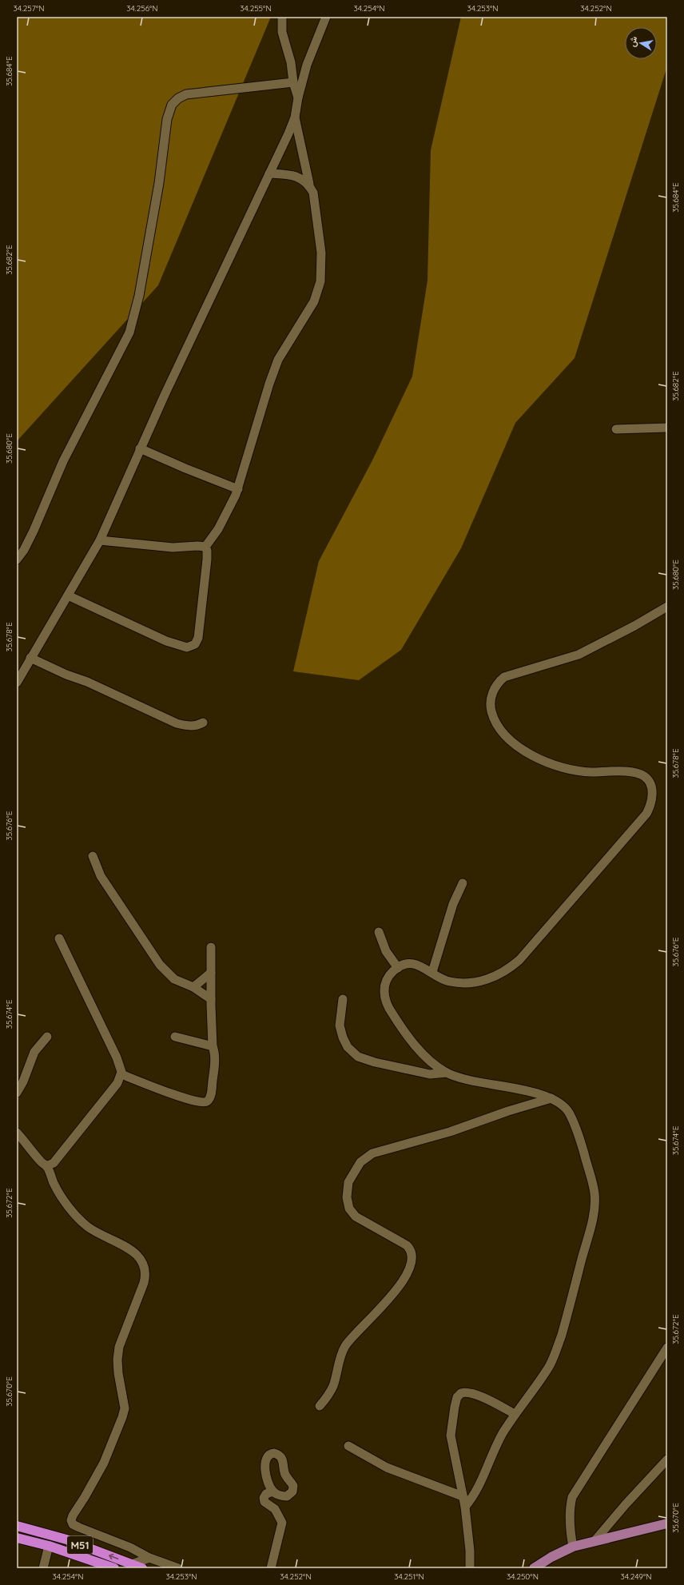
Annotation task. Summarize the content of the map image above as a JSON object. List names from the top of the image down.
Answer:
{
  "streets": {
    "highway": ["M51"]
  },
  "north": "left",
  "coordinates": [
    "34.257°N",
    "34.256°N",
    "34.255°N",
    "34.254°N",
    "34.253°N",
    "34.252°N",
    "35.684°E",
    "35.682°E",
    "35.680°E",
    "35.678°E",
    "35.676°E",
    "35.674°E",
    "35.672°E",
    "35.670°E",
    "34.251°N",
    "34.250°N",
    "34.249°N"
  ]
}
